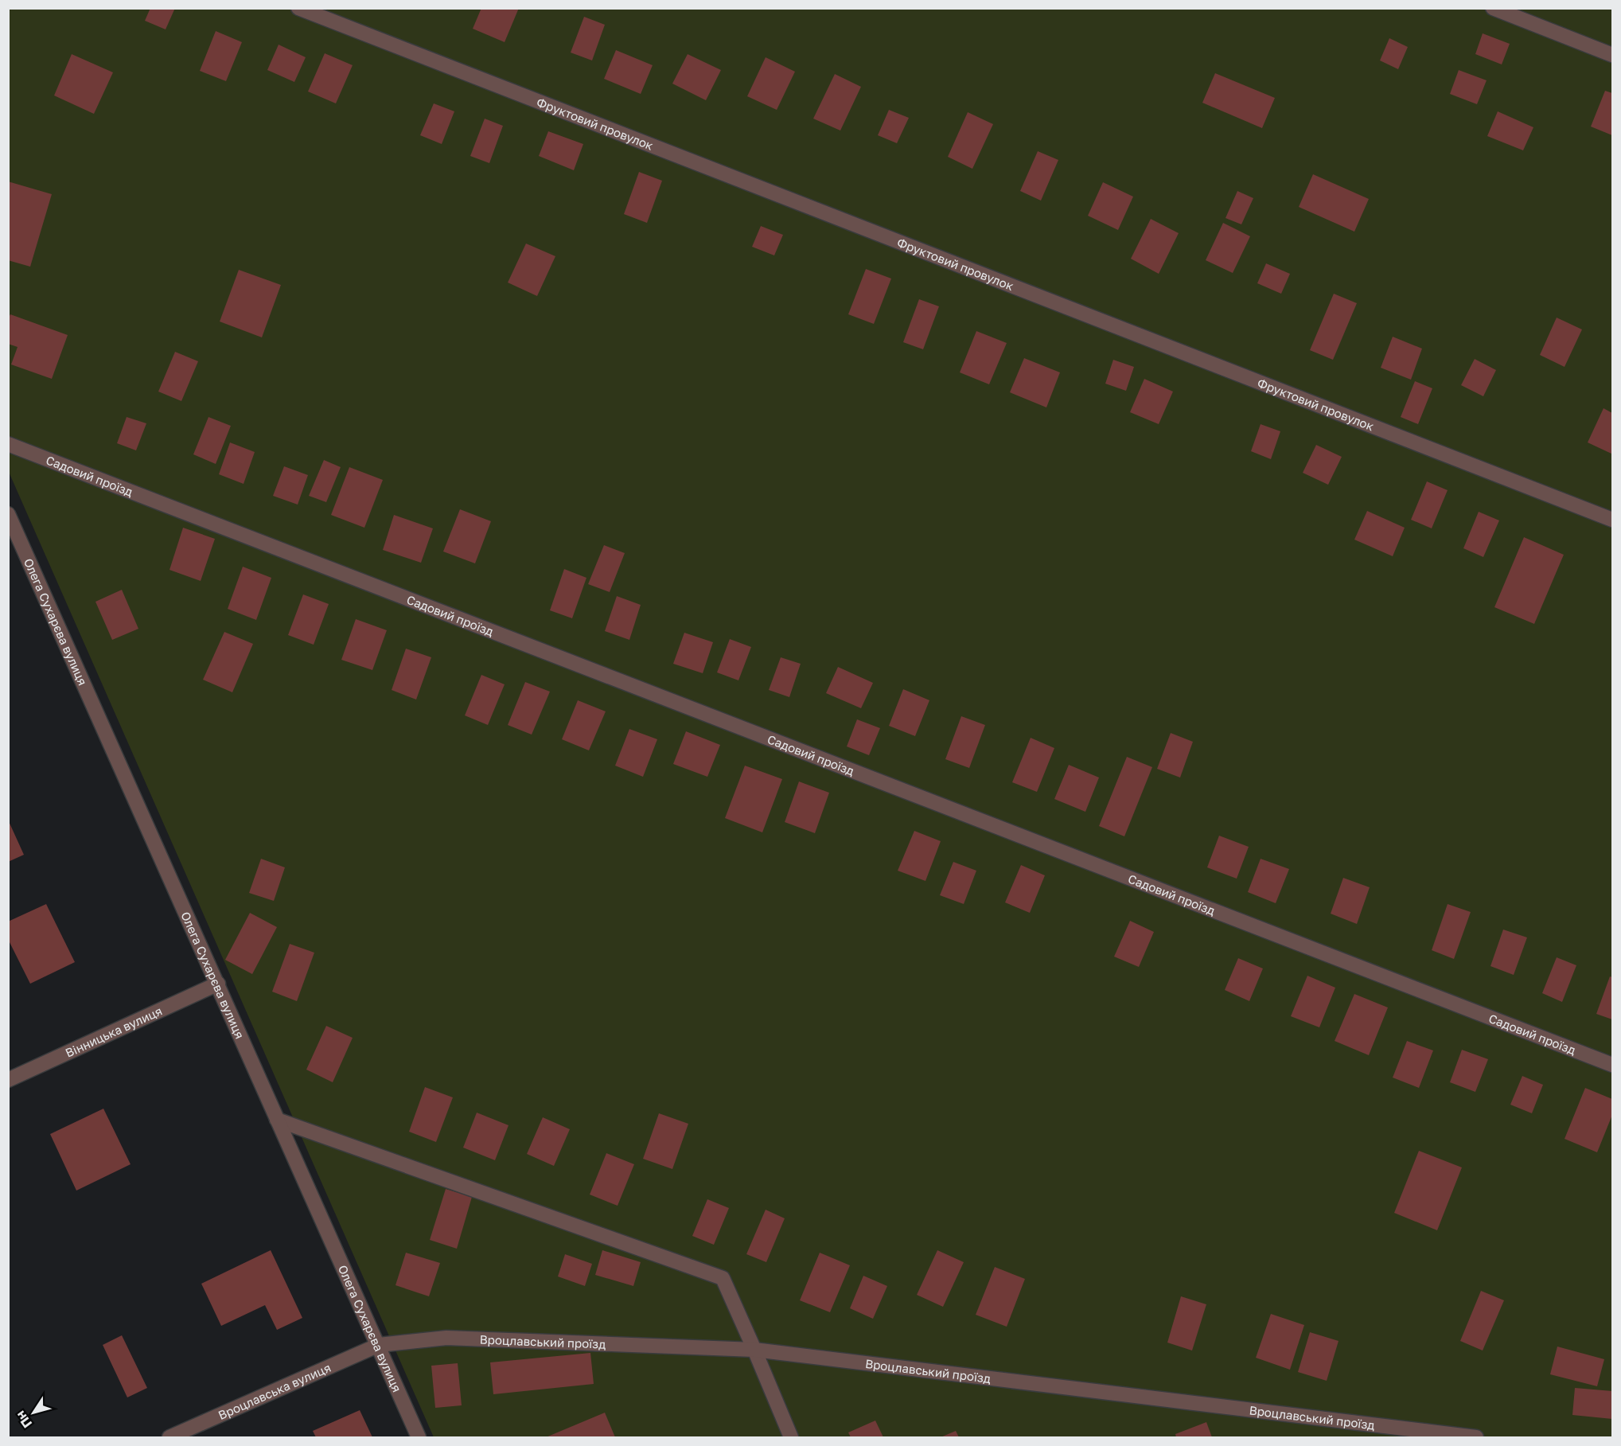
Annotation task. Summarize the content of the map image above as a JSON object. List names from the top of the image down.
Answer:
{
  "streets": {
    "street": [
      "Фруктовий провулок",
      "Садовий проїзд",
      "Олега Сухарєва вулиця",
      "Вінницька вулиця",
      "Вроцлавський проїзд",
      "Вроцлавська вулиця"
    ]
  },
  "crossings": [
    ["Олега Сухарєва вулиця", "Вінницька вулиця"],
    ["Олега Сухарєва вулиця", "Вроцлавський проїзд"],
    ["Олега Сухарєва вулиця", "Вроцлавська вулиця"],
    ["Вроцлавський проїзд", "Вроцлавська вулиця"]
  ],
  "north": "bottom left"
}
